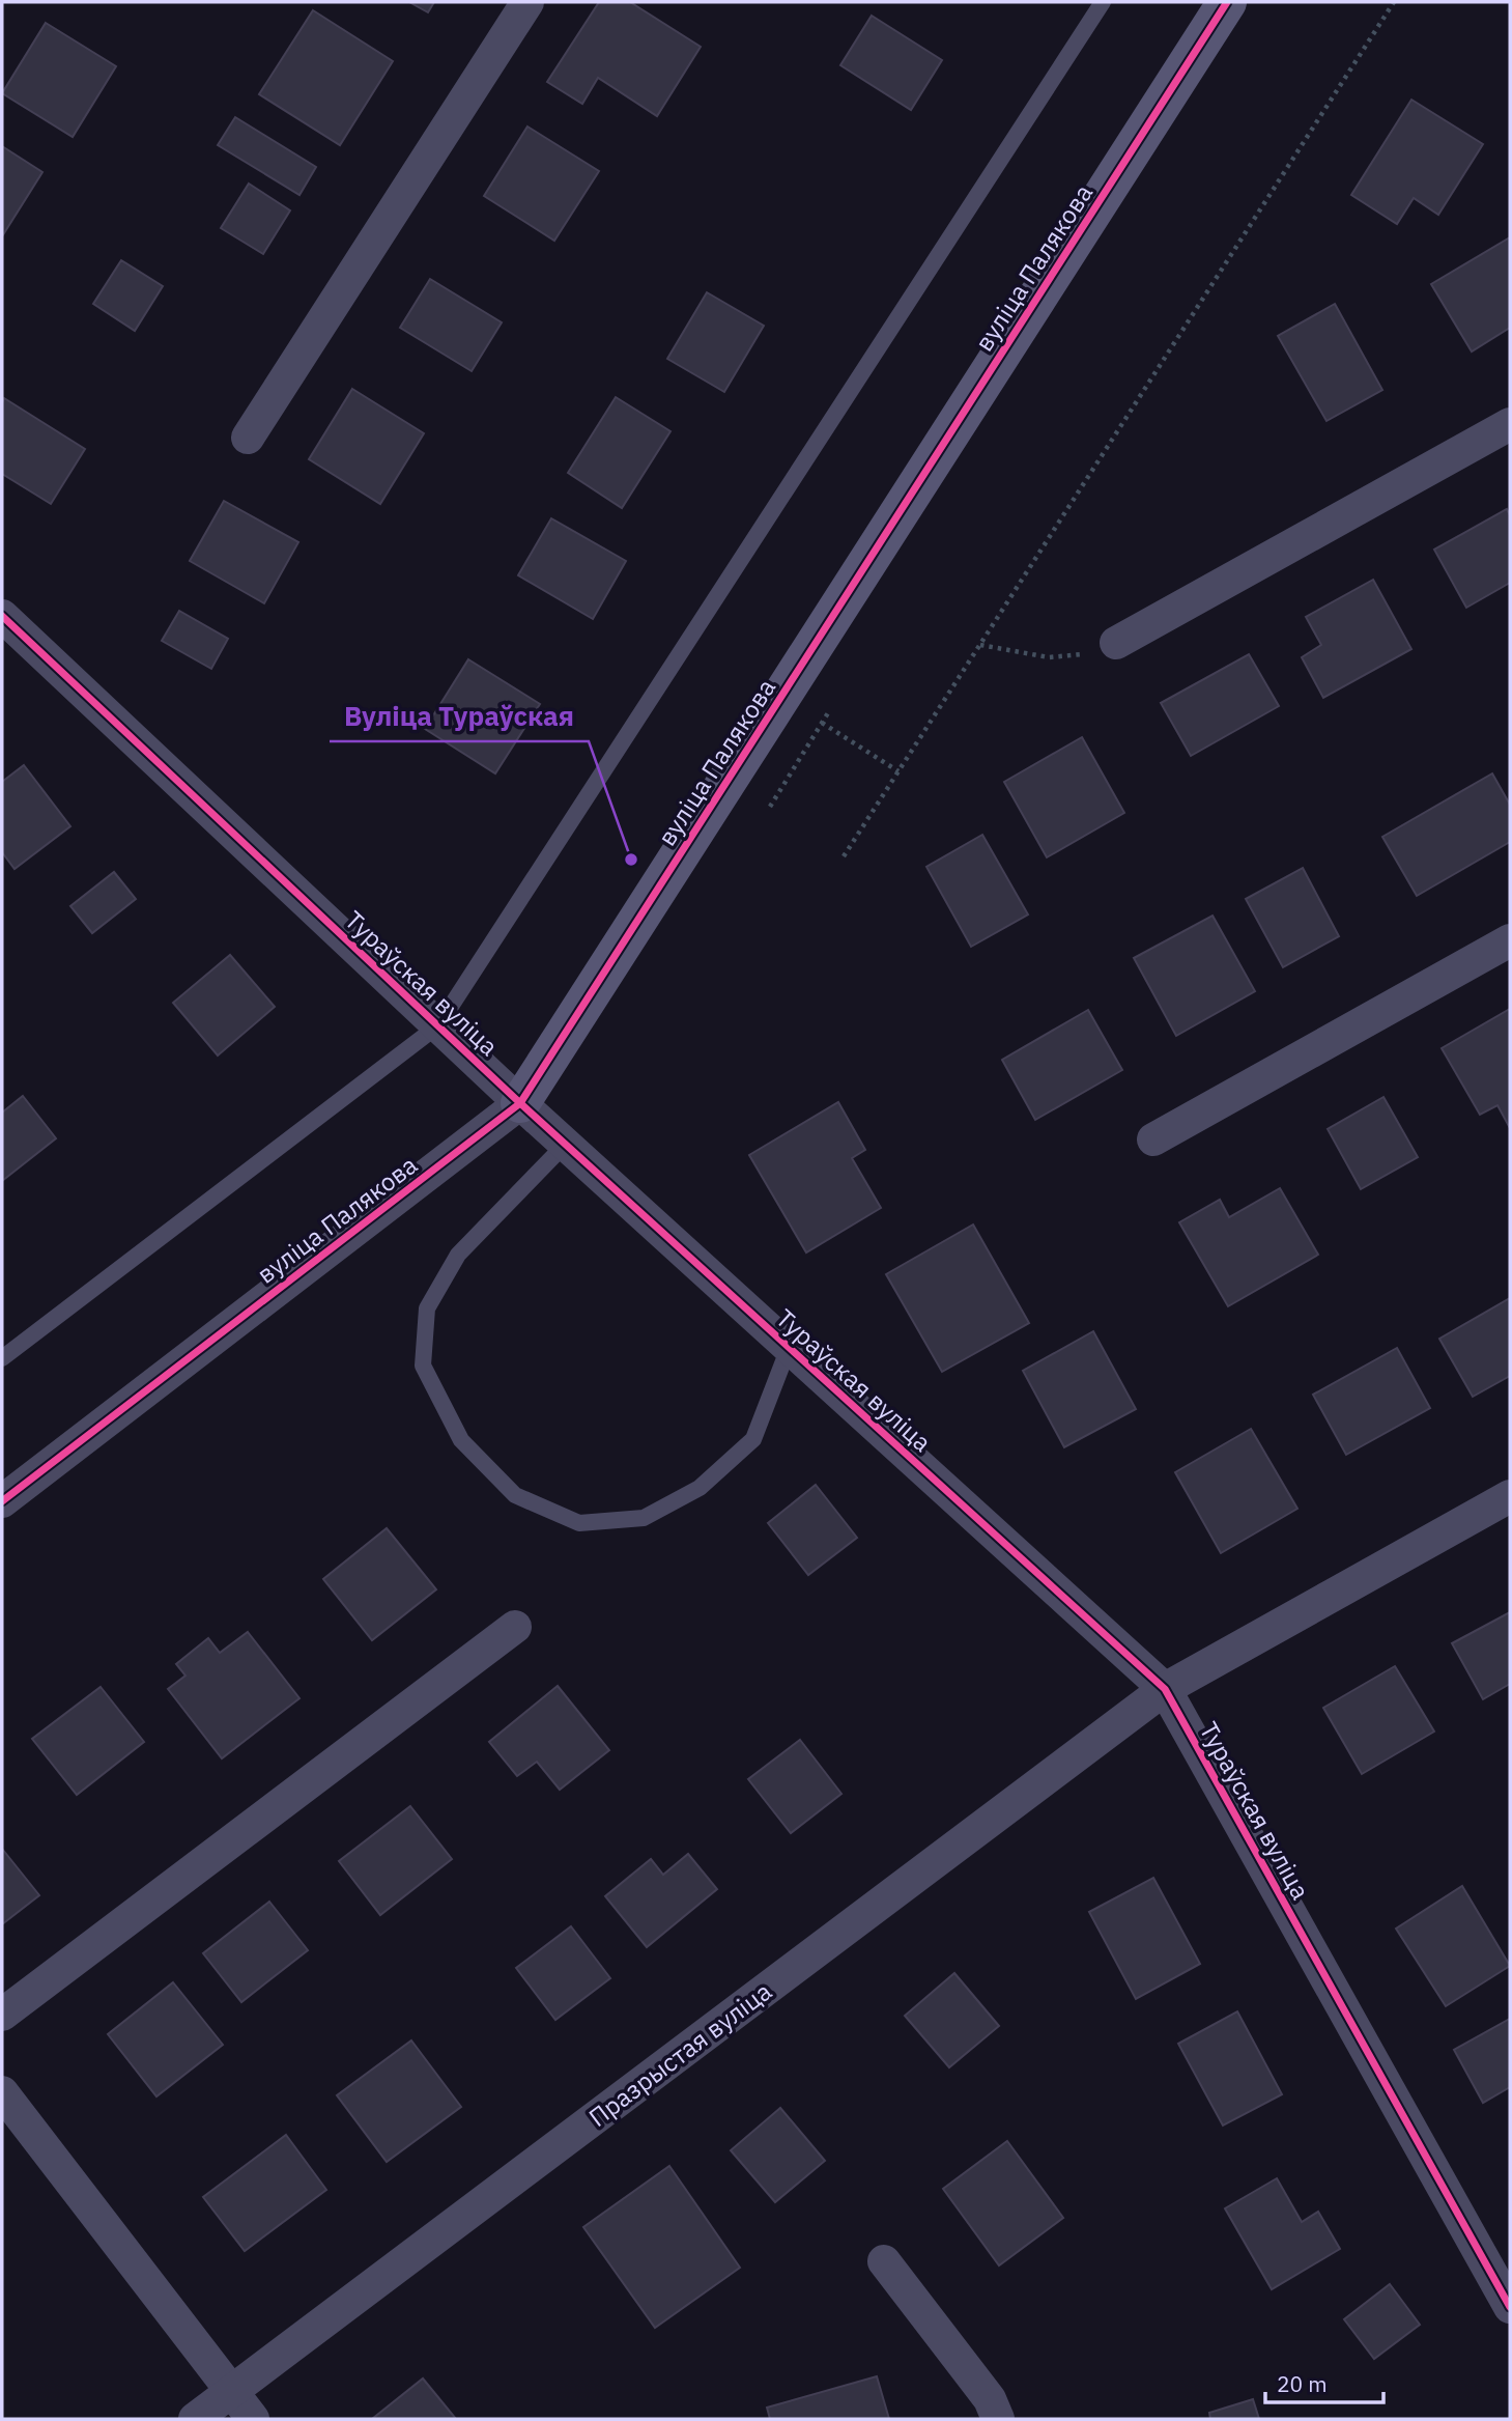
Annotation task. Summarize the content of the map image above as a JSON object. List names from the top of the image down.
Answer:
{
  "streets": {
    "street": ["вуліца Палякова", "Тураўская вуліца", "Празрыстая вуліца"]
  },
  "crossings": [
    ["вуліца Палякова", "Тураўская вуліца"],
    ["Тураўская вуліца", "Празрыстая вуліца"]
  ],
  "places": ["Вуліца Тураўская"],
  "scale_bar": "20 m"
}
